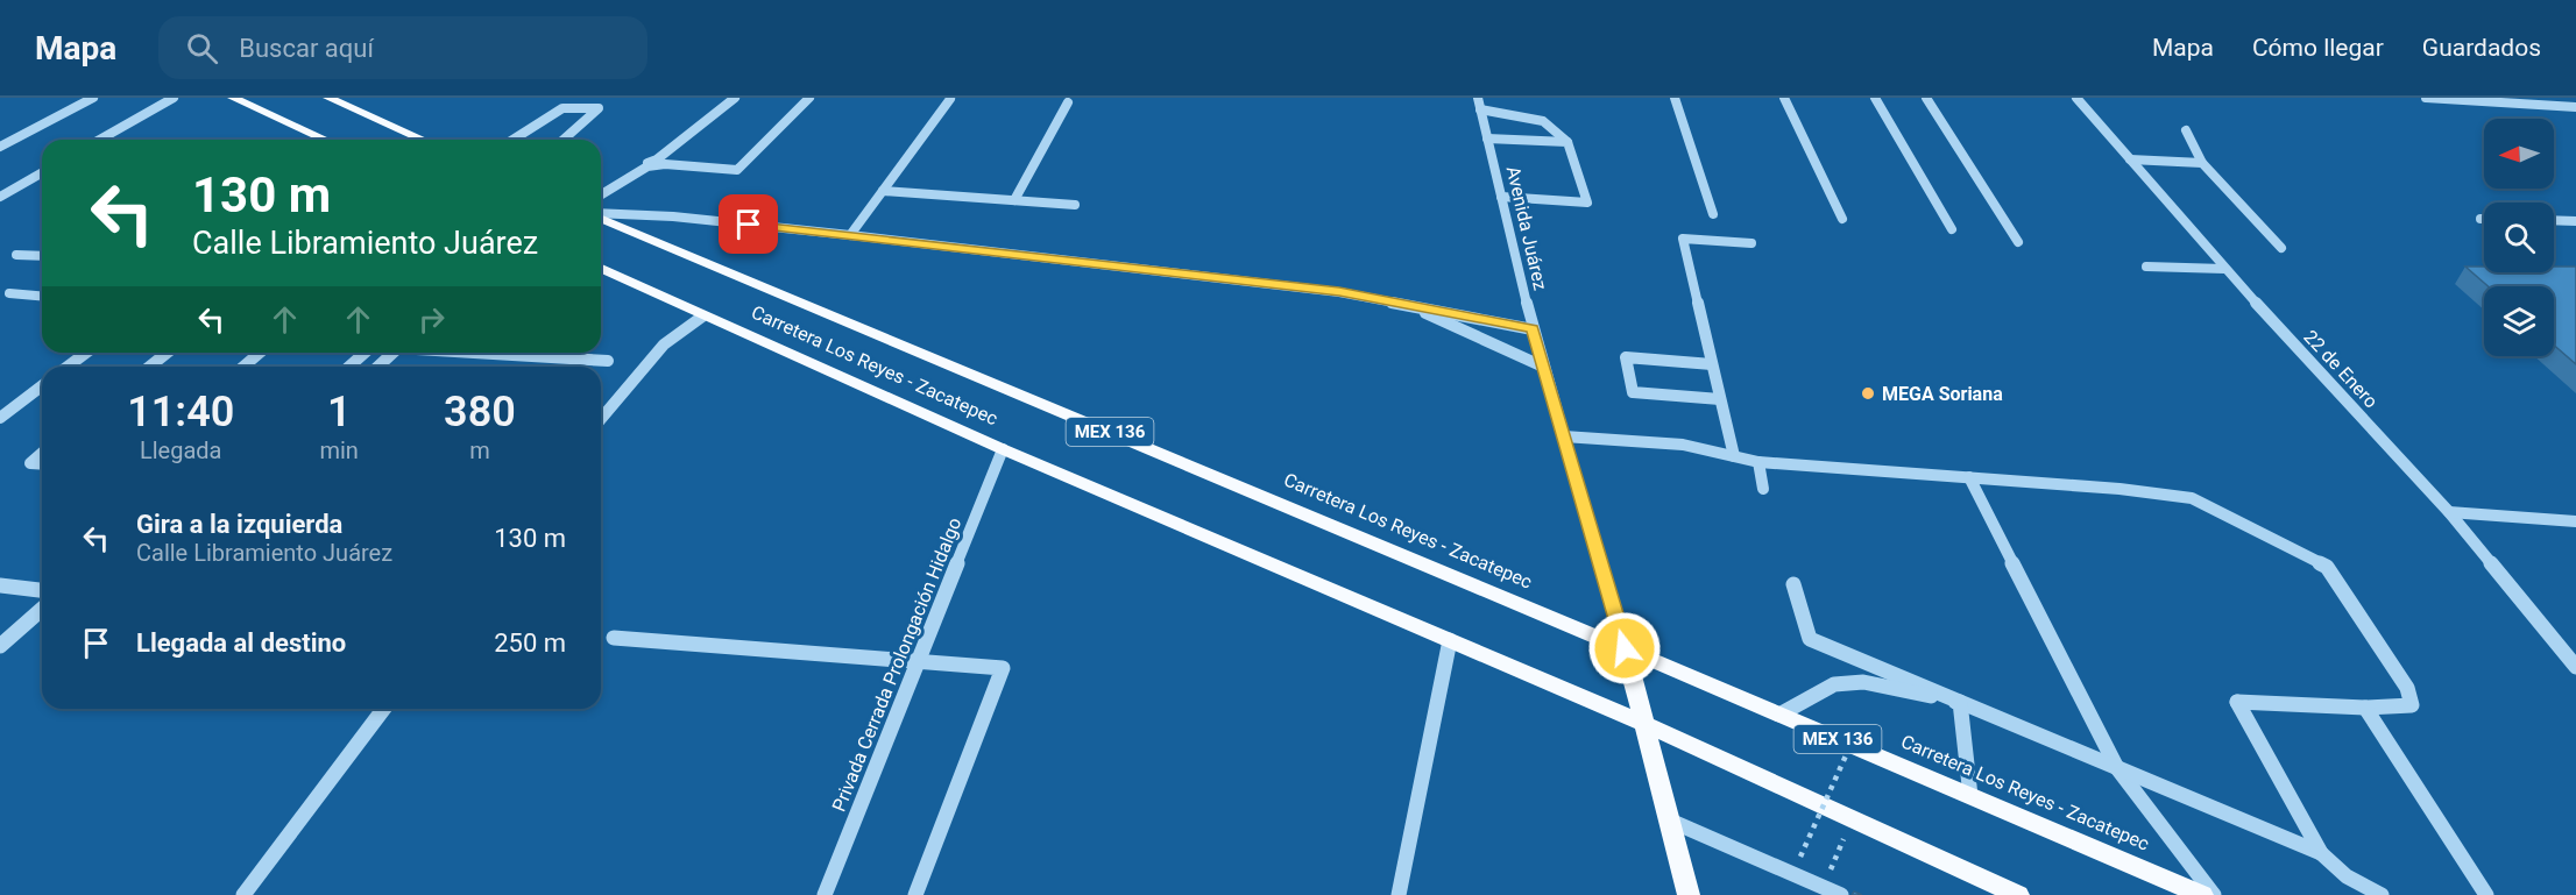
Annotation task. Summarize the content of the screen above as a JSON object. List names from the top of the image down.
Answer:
{
  "streets": {
    "main road": ["Carretera Los Reyes - Zacatepec", "MEX 136"],
    "street": ["Avenida Juárez", "22 de Enero", "Privada Cerrada Prolongación Hidalgo"]
  },
  "crossings": [
    ["Avenida Juárez", "Carretera Los Reyes - Zacatepec"],
    ["Carretera Los Reyes - Zacatepec", "Privada Cerrada Prolongación Hidalgo"]
  ],
  "places": ["MEGA Soriana"],
  "north": "left",
  "page": {
    "header": "Mapa",
    "search": "Buscar aquí",
    "nav": ["Mapa", "Cómo llegar", "Guardados"],
    "turn": ["130 m", "Calle Libramiento Juárez"],
    "eta": [
      "11:40",
      "Llegada",
      "1",
      "min",
      "380",
      "m"
    ],
    "list": [
      {
        "name": "Gira a la izquierda",
        "note": "Calle Libramiento Juárez",
        "value": "130 m"
      },
      {
        "name": "Llegada al destino",
        "value": "250 m"
      }
    ]
  }
}
